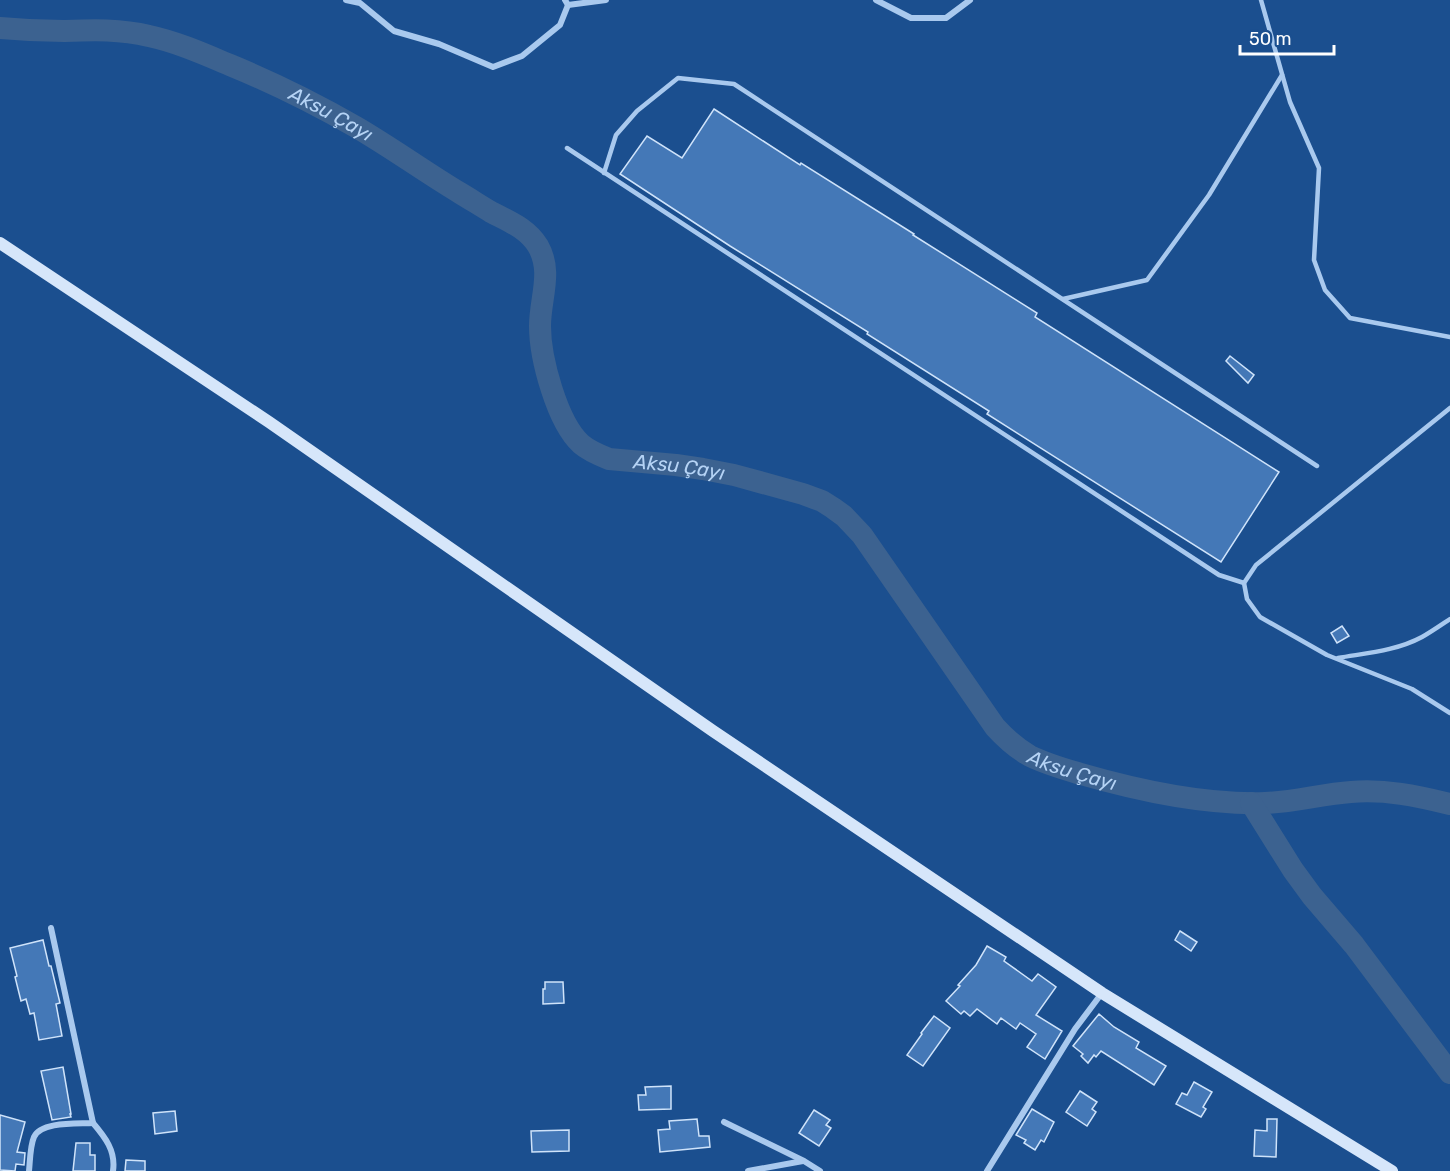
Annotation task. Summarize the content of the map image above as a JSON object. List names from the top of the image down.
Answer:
{
  "water": ["Aksu Çayı"],
  "scale_bar": "50 m"
}
